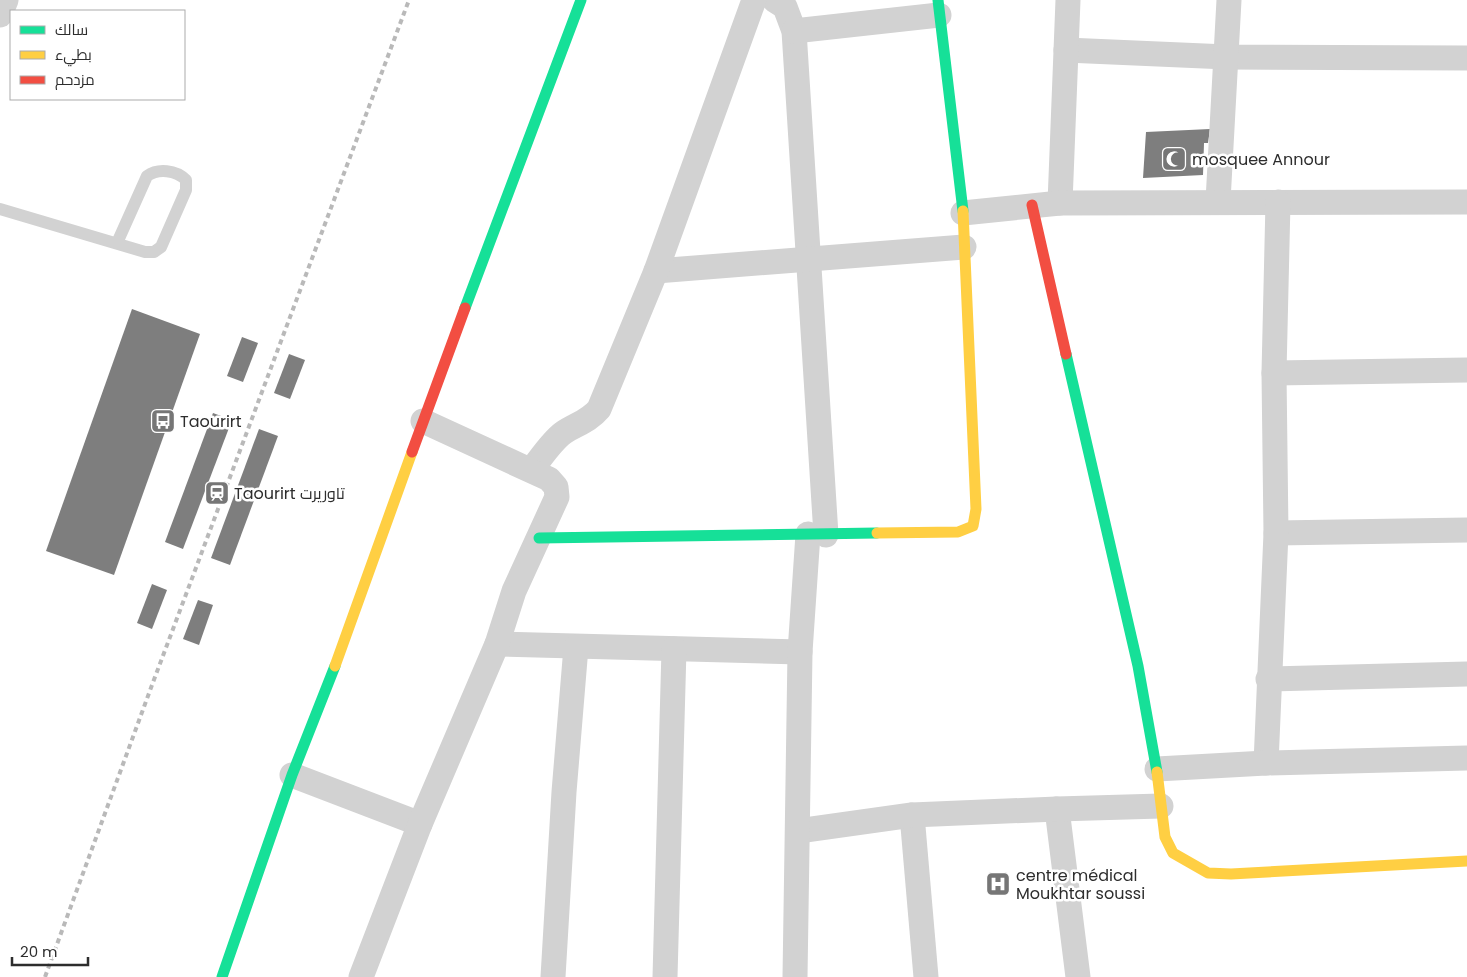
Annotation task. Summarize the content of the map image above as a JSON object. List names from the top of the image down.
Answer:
{
  "places": {
    "mosque": ["mosquee Annour"],
    "bus stop": ["Taourirt"],
    "station": ["Taourirt تاوريرت"],
    "hospital": ["centre médical Moukhtar soussi"]
  },
  "legend": ["سالك", "بطيء", "مزدحم"],
  "scale_bar": "20 m"
}
